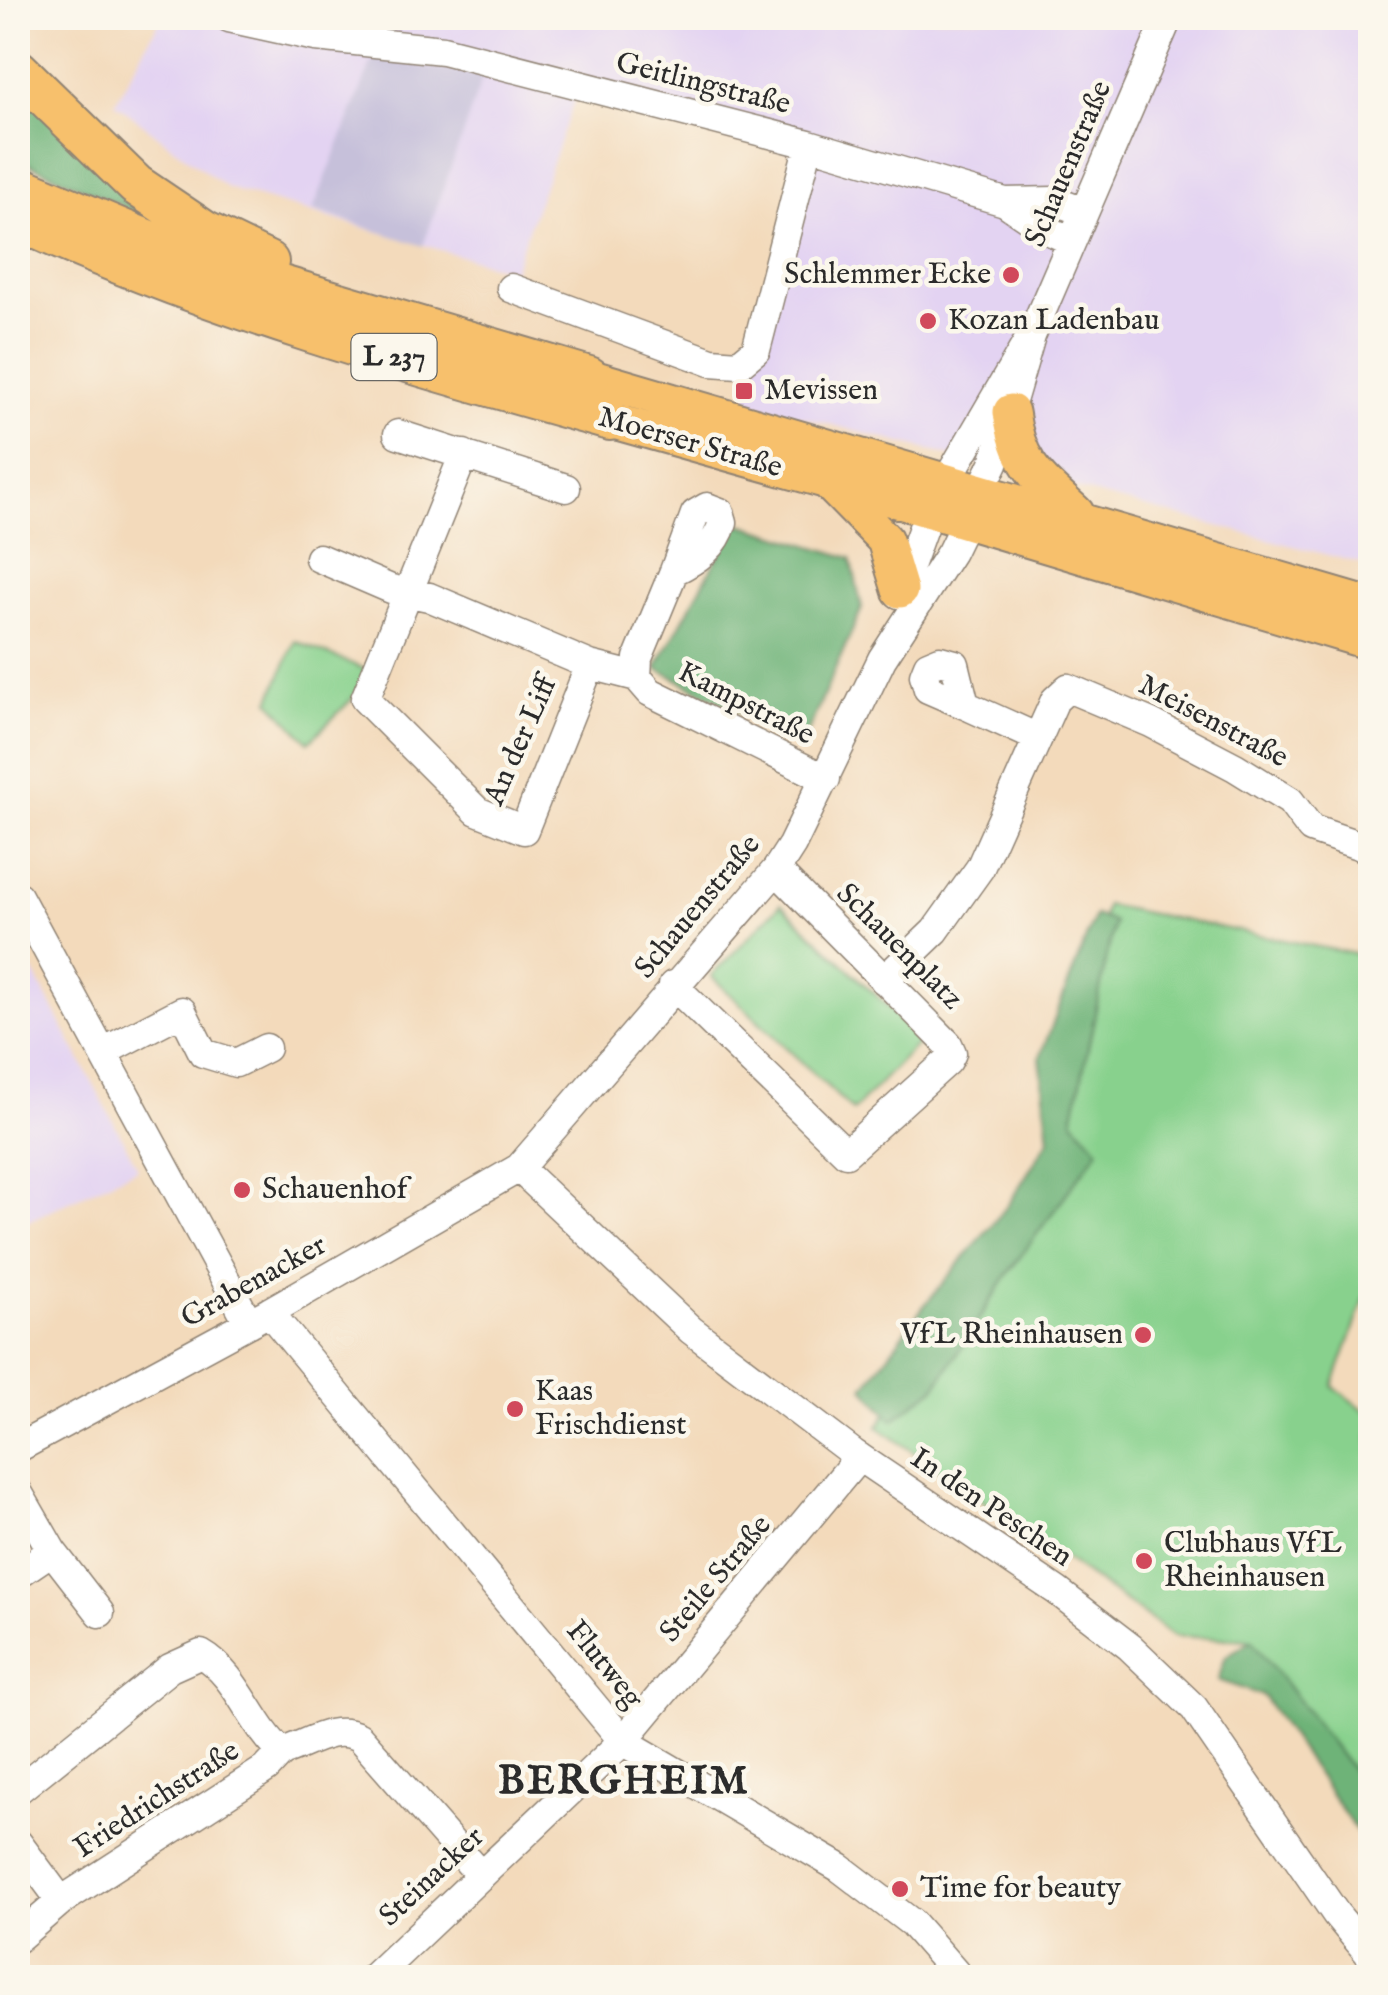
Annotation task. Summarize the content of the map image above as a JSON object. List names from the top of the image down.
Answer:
{
  "streets": {
    "highway": ["L 237", "Moerser Straße"],
    "street": [
      "Geitlingstraße",
      "Schauenstraße",
      "Kampstraße",
      "Meisenstraße",
      "An der Liff",
      "Schauenplatz",
      "Grabenacker",
      "In den Peschen",
      "Steile Straße",
      "Flutweg",
      "Friedrichstraße",
      "Steinacker"
    ]
  },
  "crossings": [
    ["Geitlingstraße", "Schauenstraße"],
    ["Schauenstraße", "Moerser Straße"],
    ["Schauenstraße", "Kampstraße"],
    ["Schauenstraße", "Schauenplatz"],
    ["Schauenstraße", "Grabenacker"],
    ["Schauenstraße", "In den Peschen"],
    ["L 237", "Moerser Straße"],
    ["Kampstraße", "An der Liff"],
    ["Grabenacker", "In den Peschen"],
    ["Grabenacker", "Flutweg"],
    ["In den Peschen", "Steile Straße"],
    ["Steile Straße", "Flutweg"],
    ["Steile Straße", "Steinacker"],
    ["Flutweg", "Steinacker"]
  ],
  "districts": ["BERGHEIM"],
  "places": {
    "other": [
      "Schlemmer Ecke",
      "Kozan Ladenbau",
      "Schauenhof",
      "VfL Rheinhausen",
      "Kaas Frischdienst",
      "Clubhaus VfL Rheinhausen",
      "Time for beauty"
    ],
    "transit": ["Mevissen"]
  }
}
